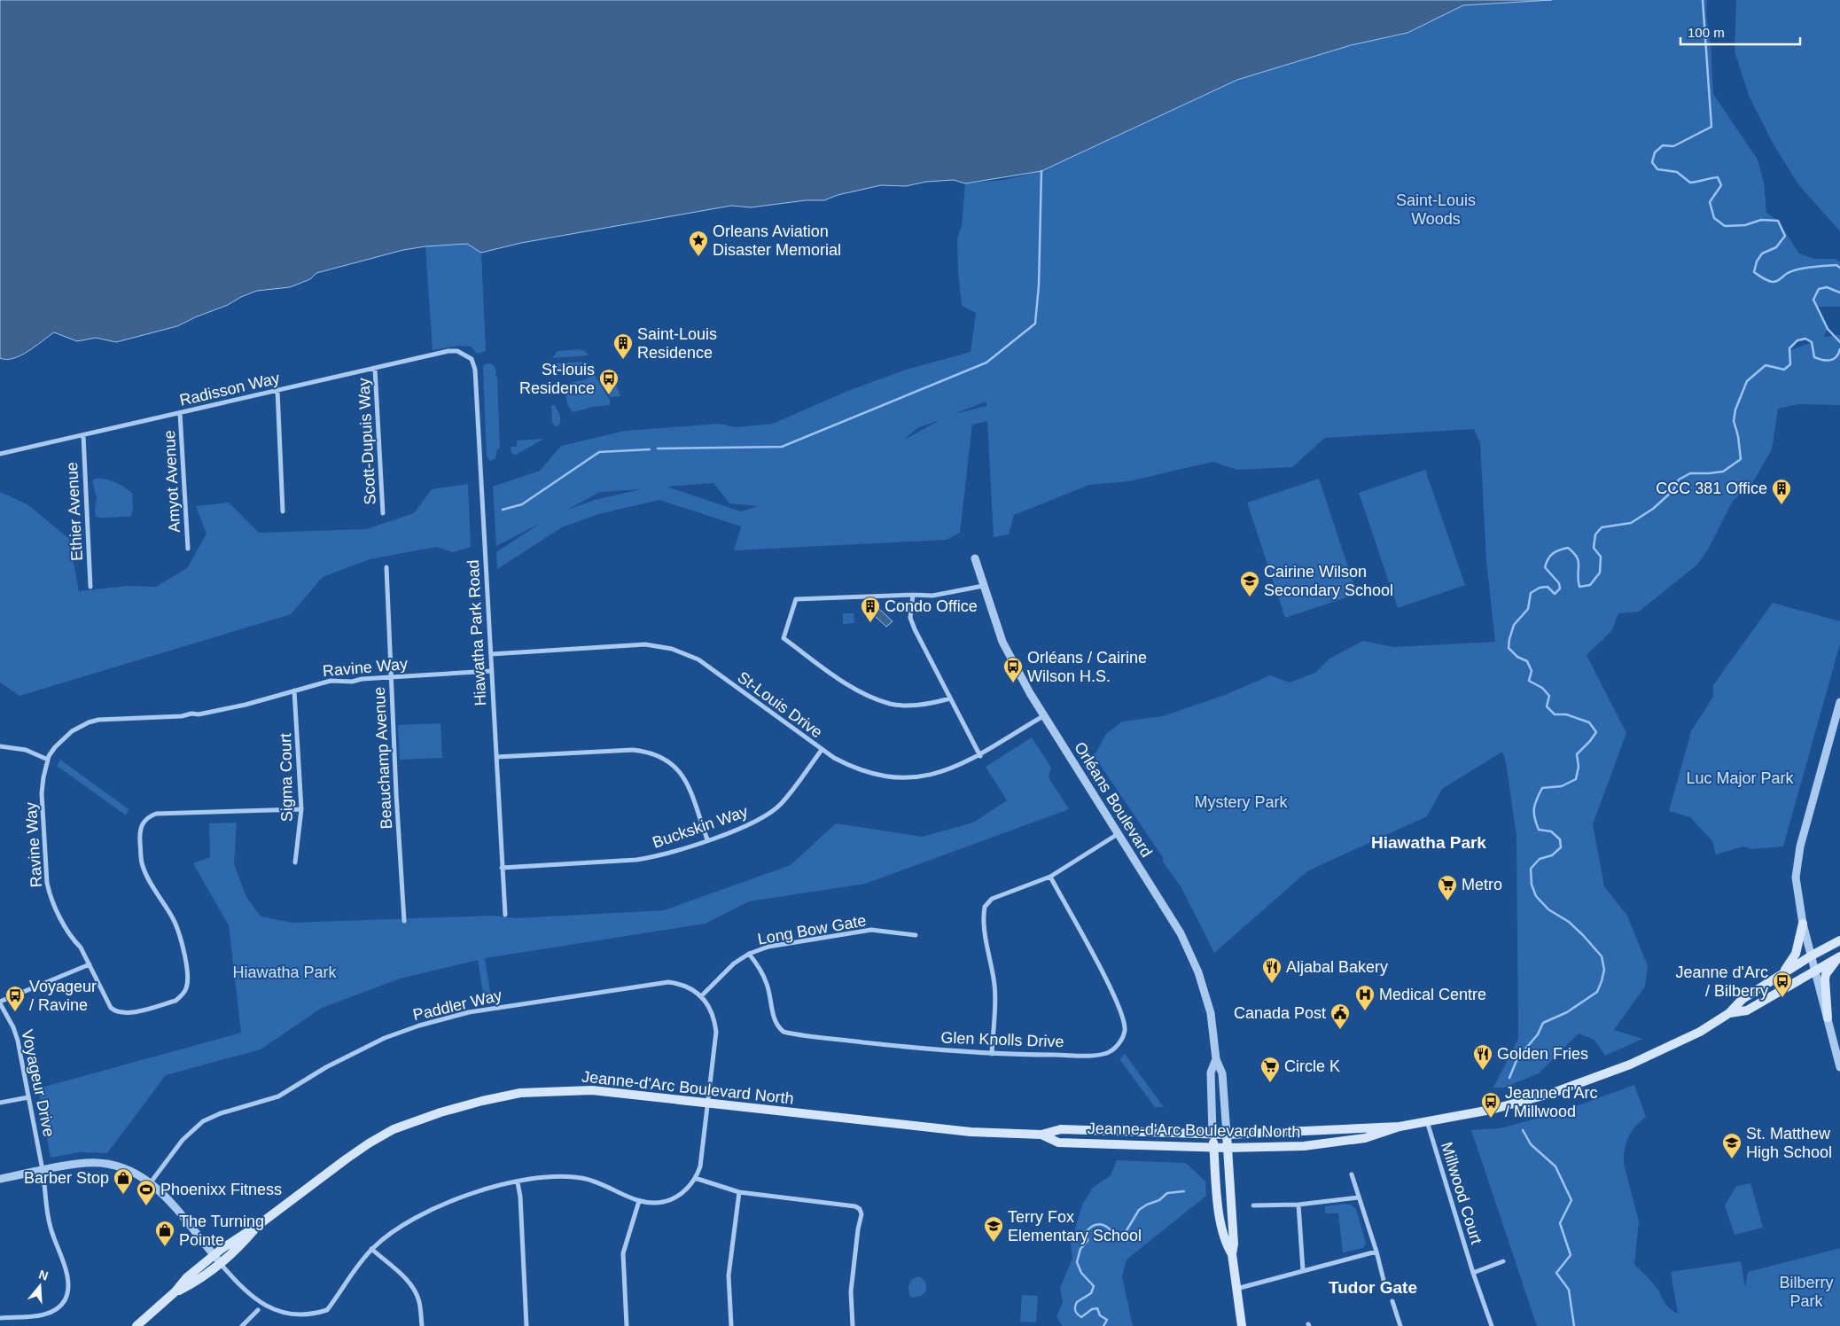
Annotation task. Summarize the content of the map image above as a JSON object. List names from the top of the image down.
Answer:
{
  "streets": {
    "main road": ["Orléans Boulevard", "Jeanne-d'Arc Boulevard North"],
    "street": [
      "Radisson Way",
      "Scott-Dupuis Way",
      "Amyot Avenue",
      "Ethier Avenue",
      "Hiawatha Park Road",
      "Ravine Way",
      "St-Louis Drive",
      "Beauchamp Avenue",
      "Sigma Court",
      "Buckskin Way",
      "Long Bow Gate",
      "Paddler Way",
      "Glen Knolls Drive",
      "Voyageur Drive",
      "Millwood Court"
    ]
  },
  "crossings": [
    ["Radisson Way", "Scott-Dupuis Way"],
    ["Radisson Way", "Amyot Avenue"],
    ["Radisson Way", "Ethier Avenue"],
    ["Radisson Way", "Hiawatha Park Road"],
    ["Hiawatha Park Road", "Ravine Way"],
    ["Hiawatha Park Road", "St-Louis Drive"],
    ["Hiawatha Park Road", "Buckskin Way"],
    ["Ravine Way", "Beauchamp Avenue"],
    ["Ravine Way", "Sigma Court"],
    ["St-Louis Drive", "Orléans Boulevard"],
    ["St-Louis Drive", "Buckskin Way"],
    ["Orléans Boulevard", "Jeanne-d'Arc Boulevard North"],
    ["Long Bow Gate", "Paddler Way"],
    ["Long Bow Gate", "Glen Knolls Drive"],
    ["Paddler Way", "Jeanne-d'Arc Boulevard North"],
    ["Jeanne-d'Arc Boulevard North", "Millwood Court"]
  ],
  "districts": ["Hiawatha Park", "Tudor Gate"],
  "parks": [
    "Saint-Louis Woods",
    "Luc Major Park",
    "Mystery Park",
    "Hiawatha Park",
    "Bilberry Park"
  ],
  "places": {
    "place": ["Orleans Aviation Disaster Memorial"],
    "building": ["Saint-Louis Residence", "CCC 381 Office", "Condo Office"],
    "bus stop": [
      "St-louis Residence",
      "Orléans / Cairine Wilson H.S.",
      "Jeanne d'Arc / Bilberry",
      "Voyageur / Ravine",
      "Jeanne d'Arc / Millwood"
    ],
    "school or university": ["Cairine Wilson Secondary School", "St. Matthew High School", "Terry Fox Elementary School"],
    "supermarket": ["Metro", "Circle K"],
    "restaurant": ["Aljabal Bakery", "Golden Fries"],
    "hospital": ["Medical Centre"],
    "public building": ["Canada Post"],
    "shop": ["Barber Stop", "The Turning Pointe"],
    "sports": ["Phoenixx Fitness"]
  },
  "scale_bar": "100 m",
  "north": "top"
}
